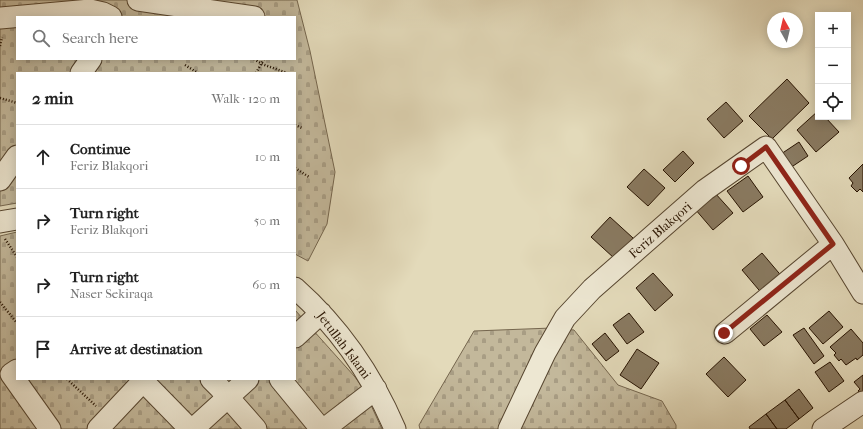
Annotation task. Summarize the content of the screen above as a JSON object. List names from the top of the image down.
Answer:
{
  "streets": {
    "street": ["Feriz Blakqori", "Jetullah Islami"]
  },
  "north": "top",
  "page": {
    "map_buttons": ["+", "−"],
    "search": "Search here",
    "heading": ["2 min", "Walk · 120 m"],
    "list": [
      ["Continue", "Feriz Blakqori", "10 m"],
      ["Turn right", "Feriz Blakqori", "50 m"],
      ["Turn right", "Naser Sekiraqa", "60 m"],
      "Arrive at destination"
    ]
  }
}
